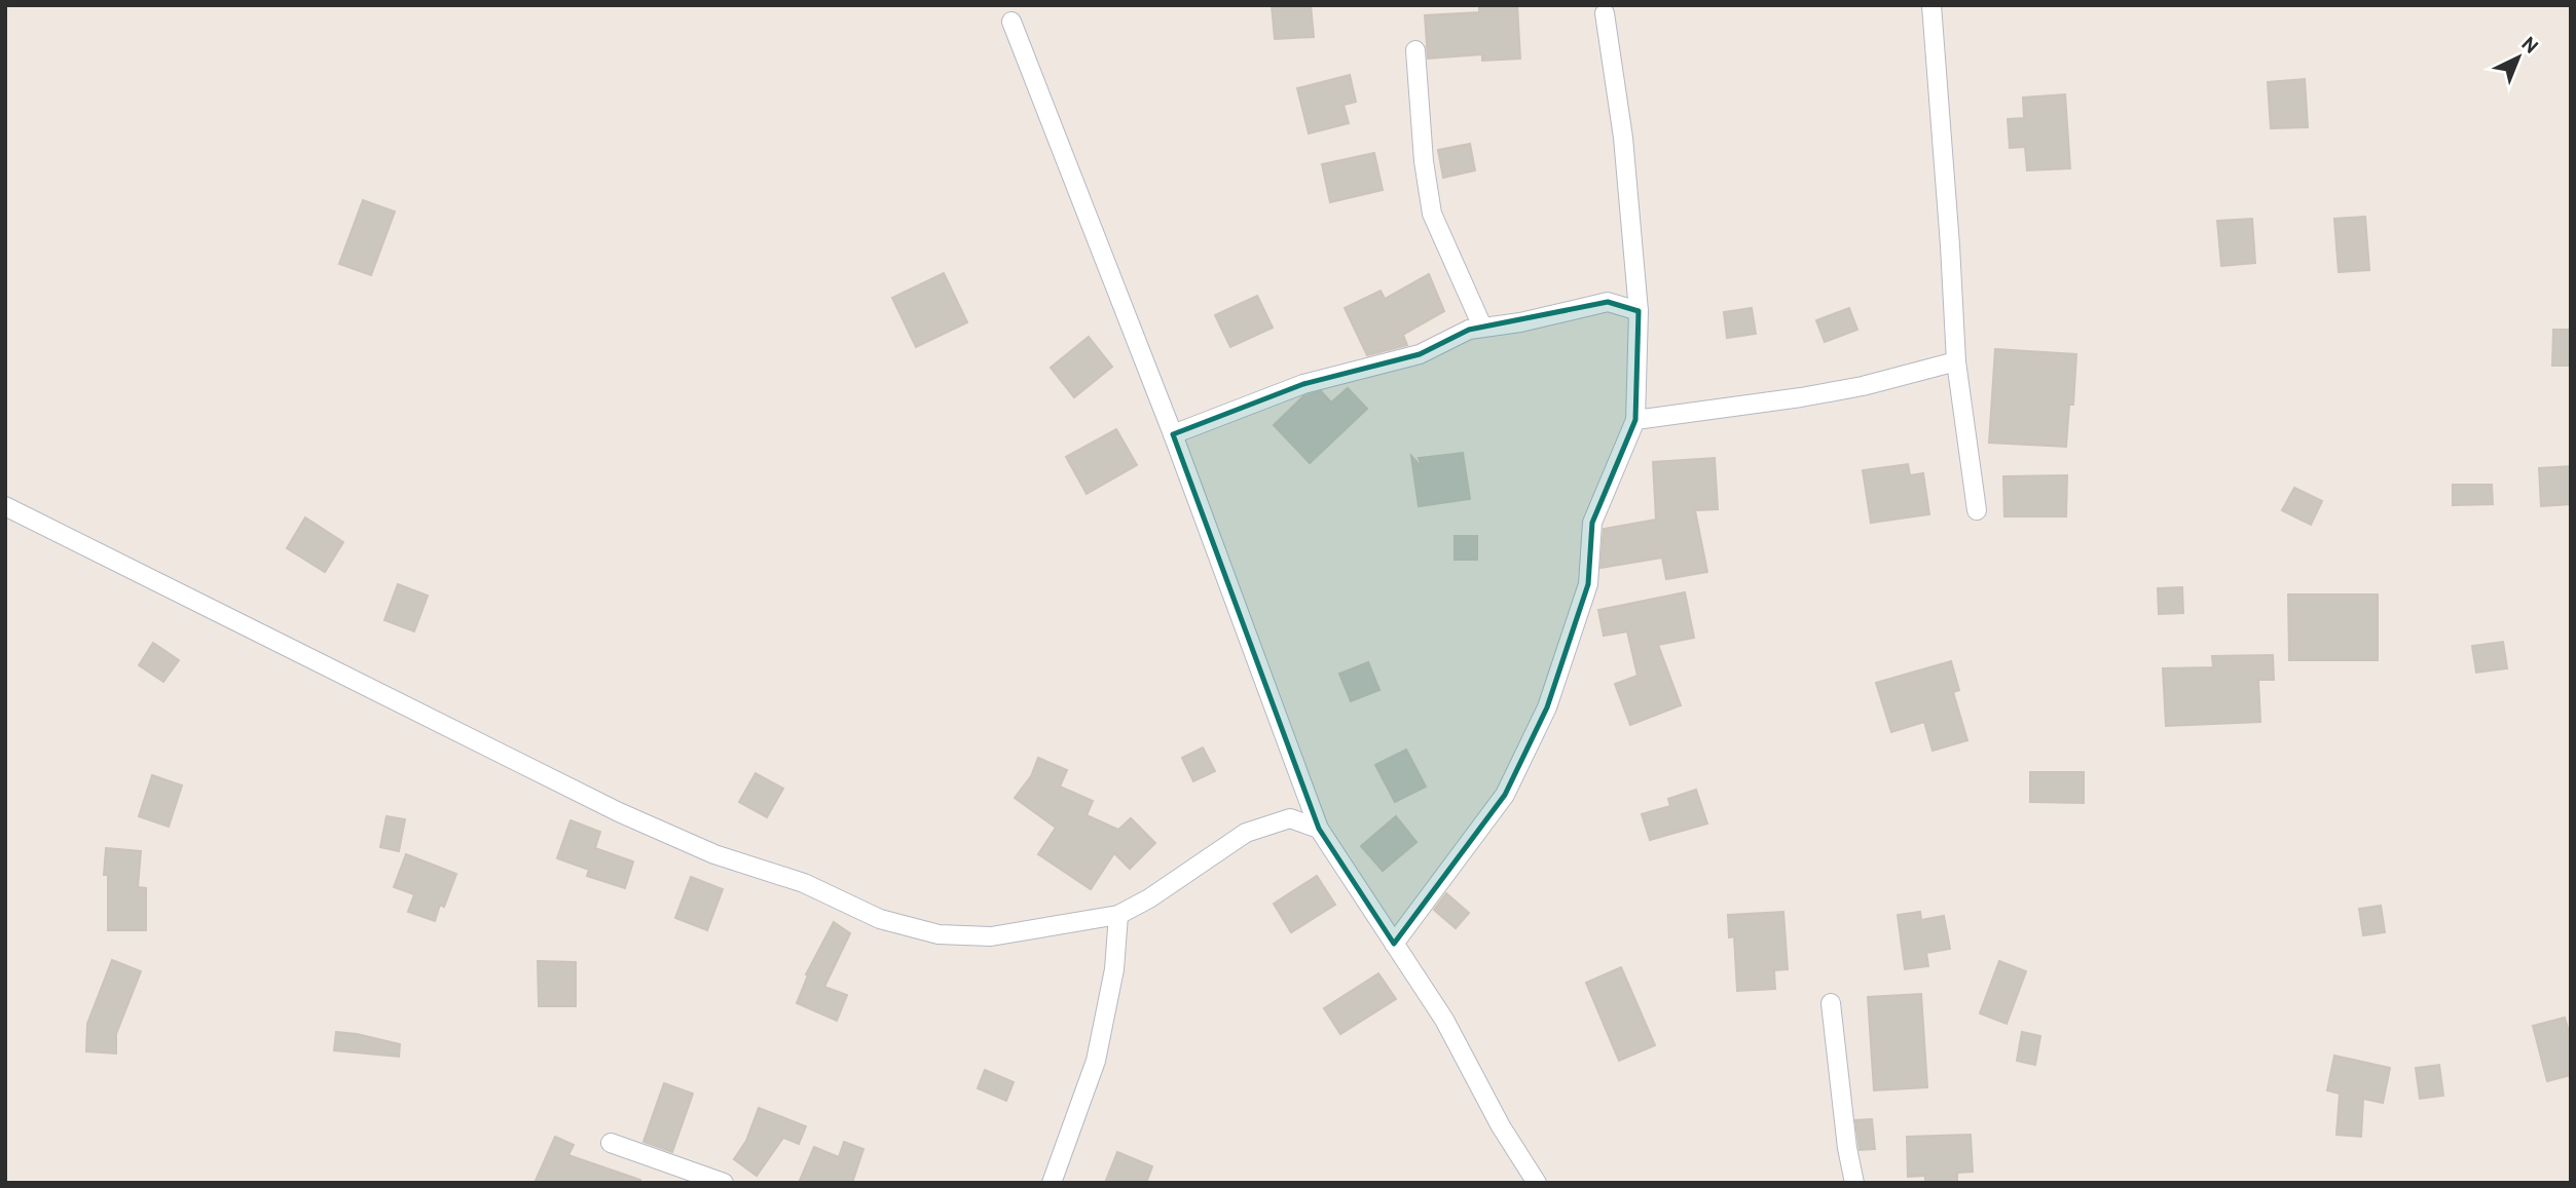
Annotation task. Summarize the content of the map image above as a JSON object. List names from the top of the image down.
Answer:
{
  "north": "top right"
}
